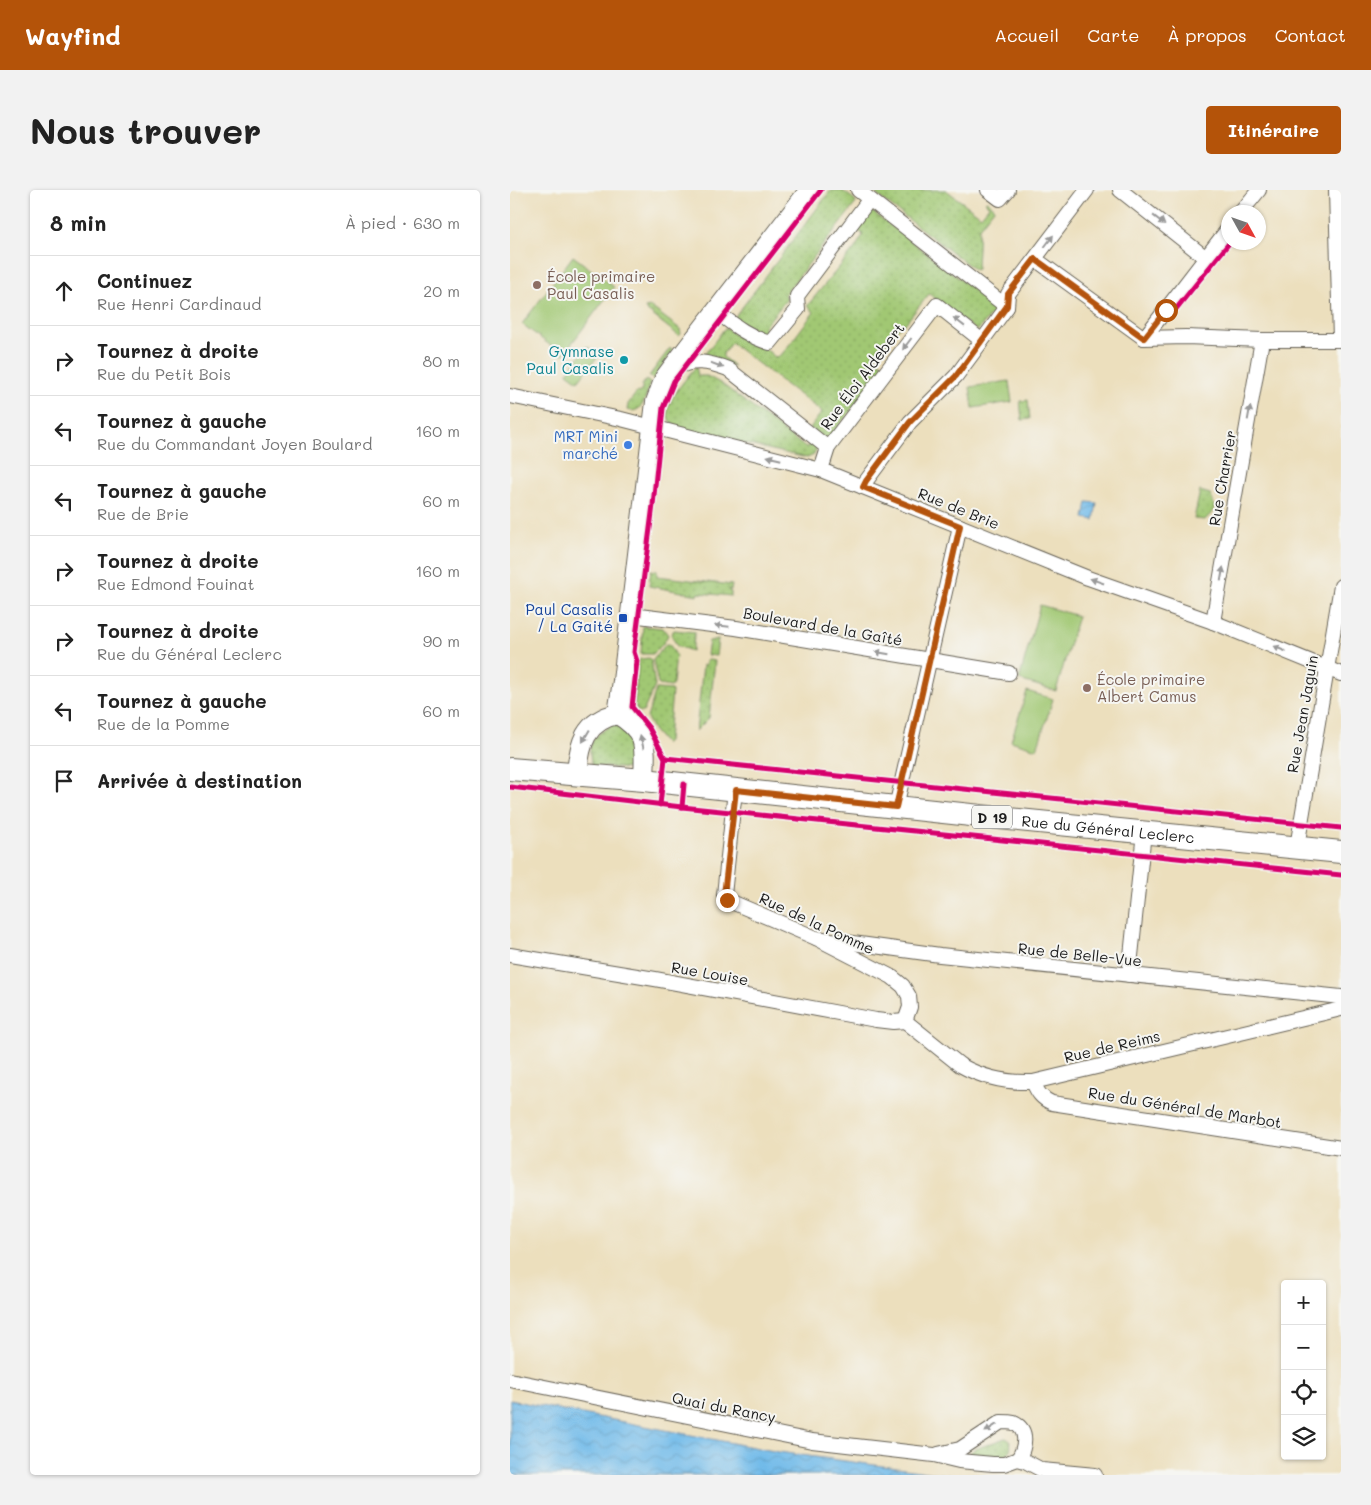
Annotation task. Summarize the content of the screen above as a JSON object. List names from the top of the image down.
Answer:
{
  "streets": {
    "main road": ["D 19", "Rue du Général Leclerc"],
    "street": [
      "Rue Éloi Aldebert",
      "Rue Charrier",
      "Rue de Brie",
      "Boulevard de la Gaîté",
      "Rue Jean Jaguin",
      "Rue de la Pomme",
      "Rue de Belle-Vue",
      "Rue Louise",
      "Rue de Reims",
      "Rue du Général de Marbot",
      "Quai du Rancy"
    ]
  },
  "crossings": [
    ["Rue Éloi Aldebert", "Rue de Brie"],
    ["Rue Charrier", "Rue de Brie"],
    ["Rue de Brie", "Rue Jean Jaguin"],
    ["Rue Jean Jaguin", "Rue du Général Leclerc"],
    ["D 19", "Rue du Général Leclerc"],
    ["Rue du Général Leclerc", "Rue de la Pomme"],
    ["Rue de la Pomme", "Rue de Belle-Vue"],
    ["Rue de la Pomme", "Rue Louise"],
    ["Rue de la Pomme", "Rue de Reims"],
    ["Rue Louise", "Rue de Reims"],
    ["Rue de Reims", "Rue du Général de Marbot"]
  ],
  "one_way": ["Rue Charrier", "Boulevard de la Gaîté"],
  "places": {
    "other": [
      "École primaire Paul Casalis",
      "Gymnase Paul Casalis",
      "MRT Mini marché",
      "École primaire Albert Camus"
    ],
    "transit": ["Paul Casalis / La Gaité"]
  },
  "north": "bottom right",
  "page": {
    "header": "Wayfind",
    "nav": [
      "Accueil",
      "Carte",
      "À propos",
      "Contact"
    ],
    "buttons": "Itinéraire",
    "title": "Nous trouver",
    "heading": ["8 min", "À pied · 630 m"],
    "list": [
      ["Continuez", "Rue Henri Cardinaud", "20 m"],
      ["Tournez à droite", "Rue du Petit Bois", "80 m"],
      ["Tournez à gauche", "Rue du Commandant Joyen Boulard", "160 m"],
      ["Tournez à gauche", "Rue de Brie", "60 m"],
      ["Tournez à droite", "Rue Edmond Fouinat", "160 m"],
      ["Tournez à droite", "Rue du Général Leclerc", "90 m"],
      ["Tournez à gauche", "Rue de la Pomme", "60 m"],
      "Arrivée à destination"
    ],
    "map_buttons": ["+", "−"]
  }
}
